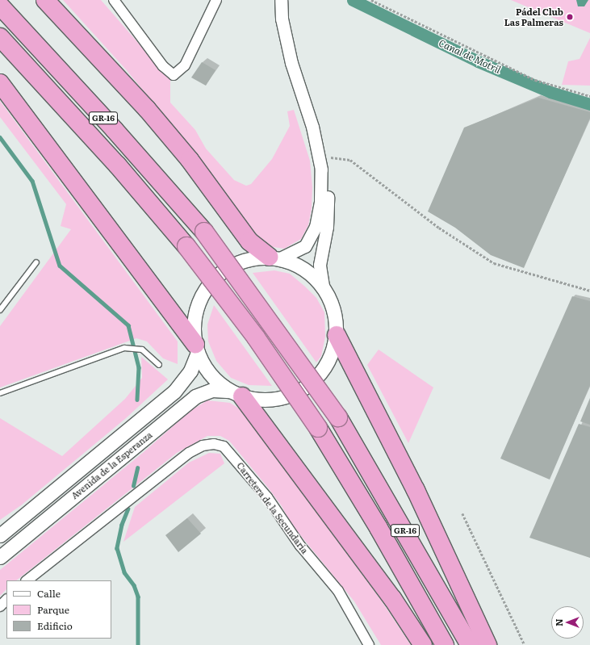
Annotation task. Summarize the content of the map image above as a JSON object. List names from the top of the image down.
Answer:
{
  "streets": {
    "highway": ["GR-16"],
    "main road": ["Avenida de la Esperanza"],
    "street": ["Carretera de la Secundaria"]
  },
  "water": ["Canal de Motril"],
  "places": ["Pádel Club Las Palmeras"],
  "legend": ["Calle", "Parque", "Edificio"],
  "north": "left"
}
